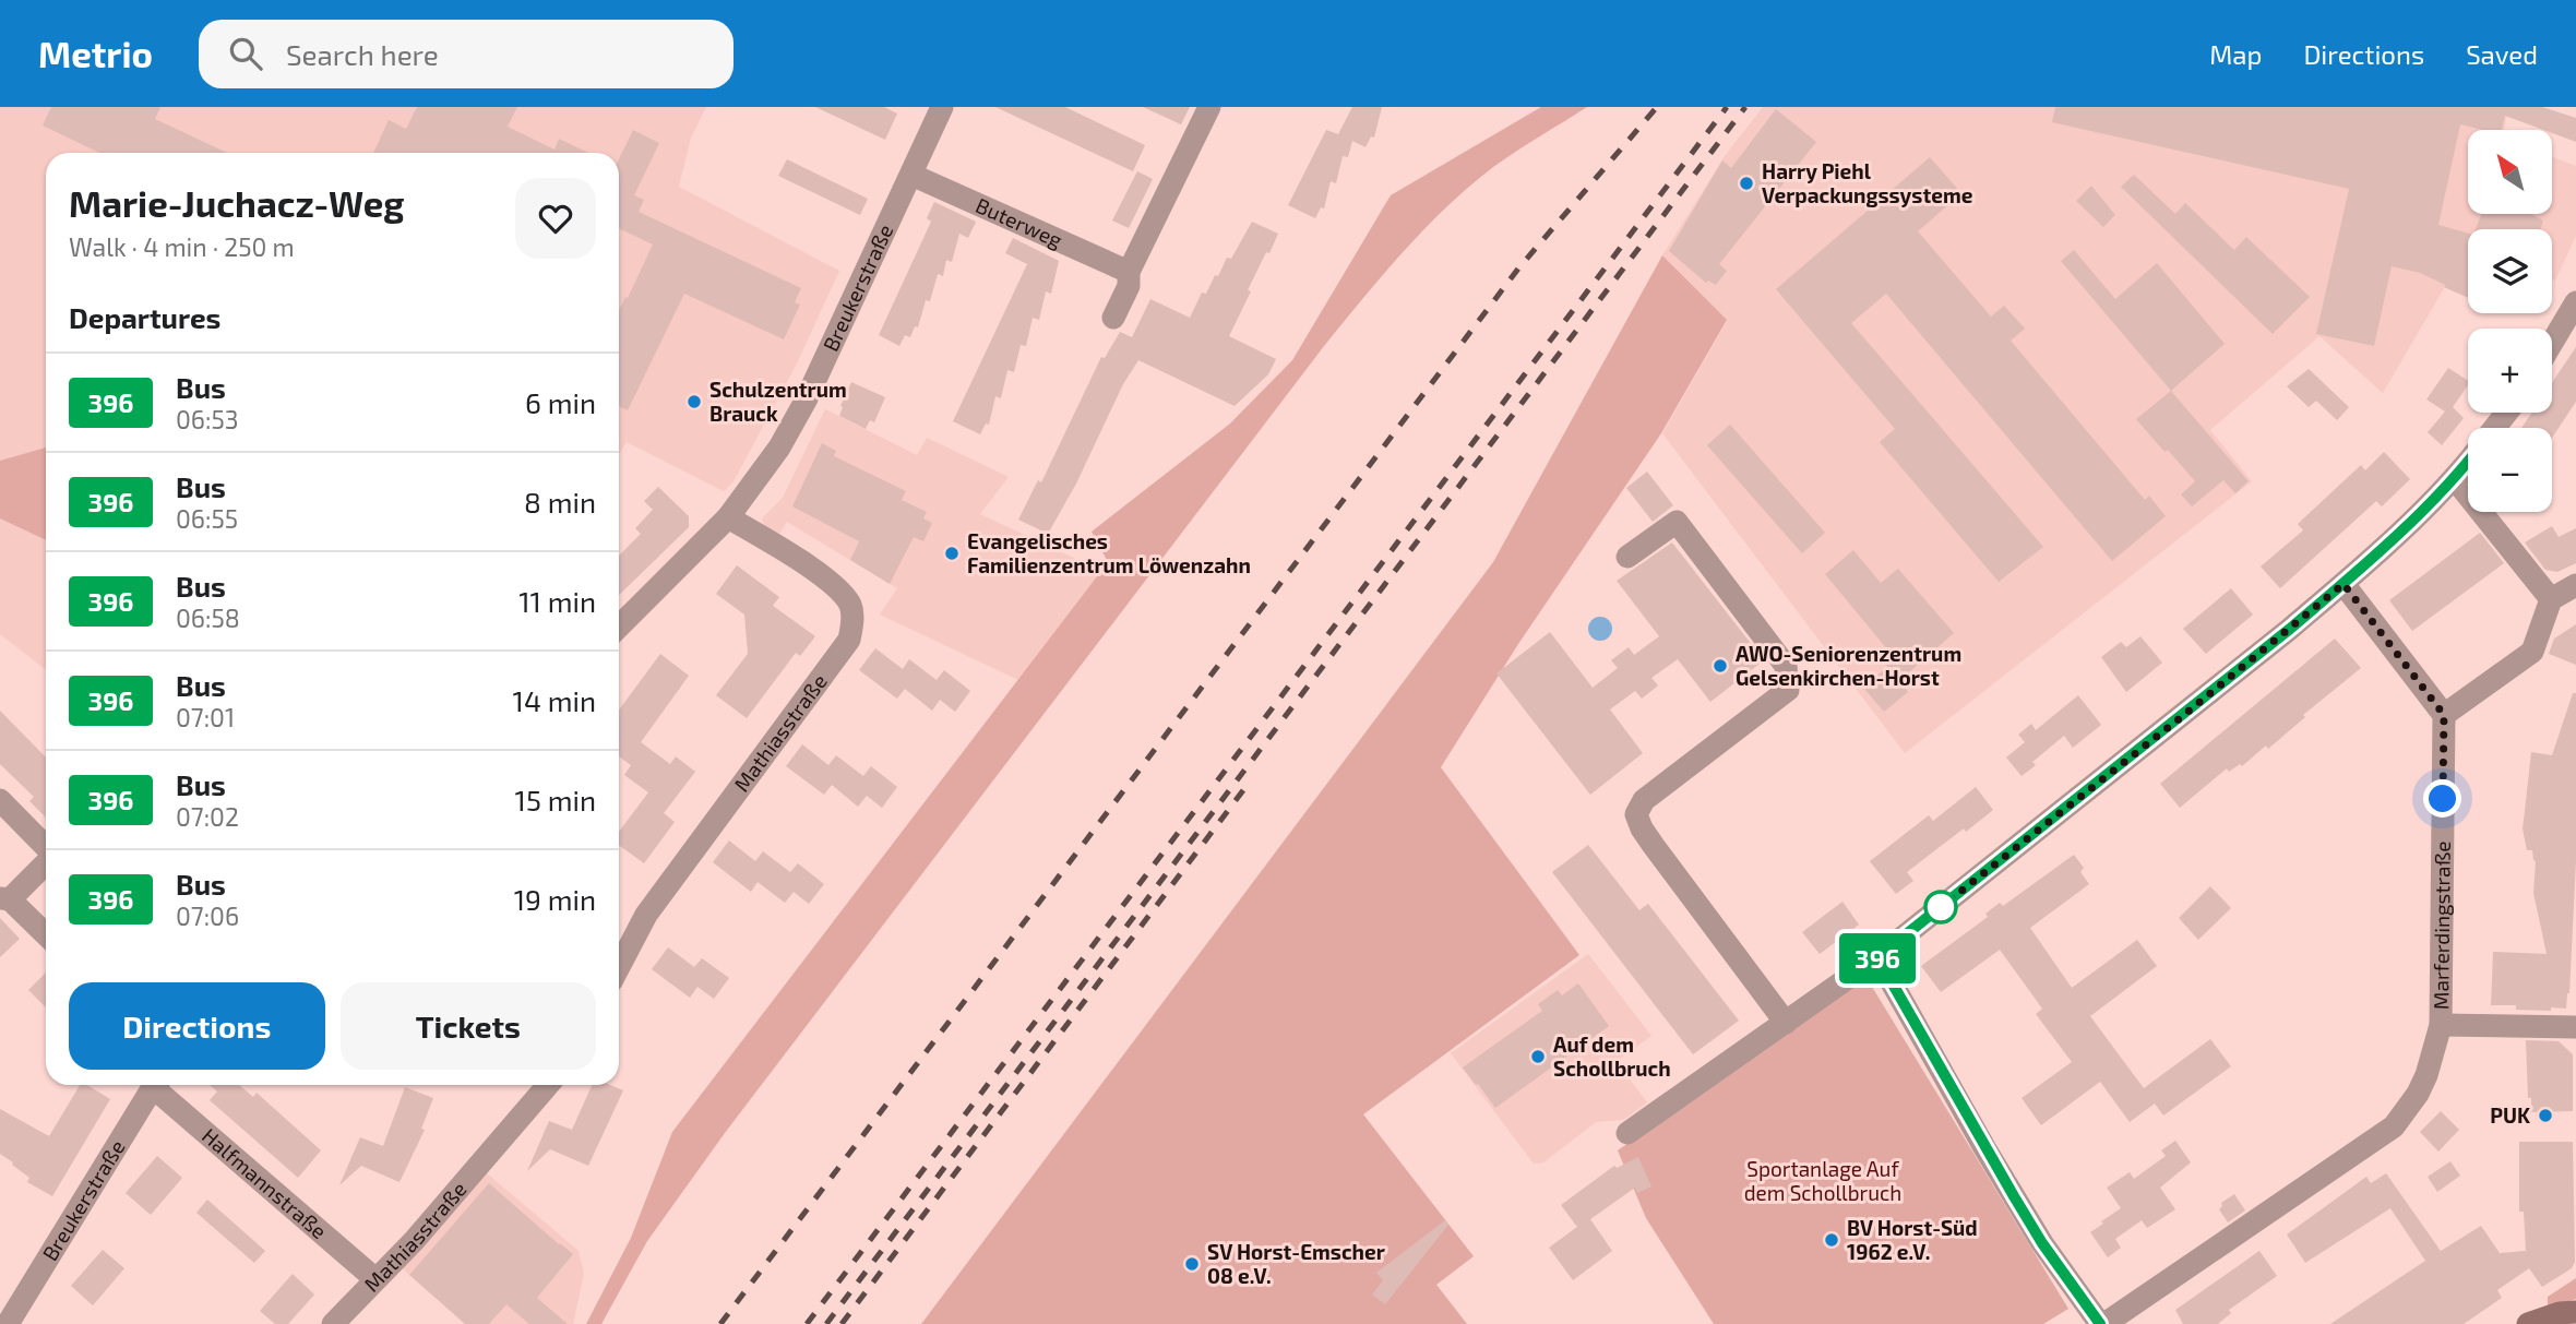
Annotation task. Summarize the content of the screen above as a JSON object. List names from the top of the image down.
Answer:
{
  "streets": {
    "street": [
      "Buterweg",
      "Breukerstraße",
      "Mathiasstraße",
      "Marferdingstraße",
      "Halfmannstraße"
    ]
  },
  "crossings": [
    ["Buterweg", "Breukerstraße"],
    ["Breukerstraße", "Mathiasstraße"],
    ["Mathiasstraße", "Halfmannstraße"]
  ],
  "parks": ["Sportanlage Auf dem Schollbruch"],
  "places": [
    "Harry Piehl Verpackungssysteme",
    "Schulzentrum Brauck",
    "Evangelisches Familienzentrum Löwenzahn",
    "AWO-Seniorenzentrum Gelsenkirchen-Horst",
    "Auf dem Schollbruch",
    "PUK",
    "BV Horst-Süd 1962 e.V.",
    "SV Horst-Emscher 08 e.V."
  ],
  "lines": ["bus line 396"],
  "north": "top left",
  "page": {
    "header": "Metrio",
    "search": "Search here",
    "nav": ["Map", "Directions", "Saved"],
    "on_map": "396",
    "map_buttons": ["+", "−"],
    "heading": [
      ["Marie-Juchacz-Weg", "Walk · 4 min · 250 m"],
      "Departures"
    ],
    "list": [
      {
        "mark": "396",
        "name": "Bus",
        "note": "06:53",
        "value": "6 min"
      },
      {
        "mark": "396",
        "name": "Bus",
        "note": "06:55",
        "value": "8 min"
      },
      {
        "mark": "396",
        "name": "Bus",
        "note": "06:58",
        "value": "11 min"
      },
      {
        "mark": "396",
        "name": "Bus",
        "note": "07:01",
        "value": "14 min"
      },
      {
        "mark": "396",
        "name": "Bus",
        "note": "07:02",
        "value": "15 min"
      },
      {
        "mark": "396",
        "name": "Bus",
        "note": "07:06",
        "value": "19 min"
      }
    ],
    "buttons": ["Directions", "Tickets"]
  }
}
